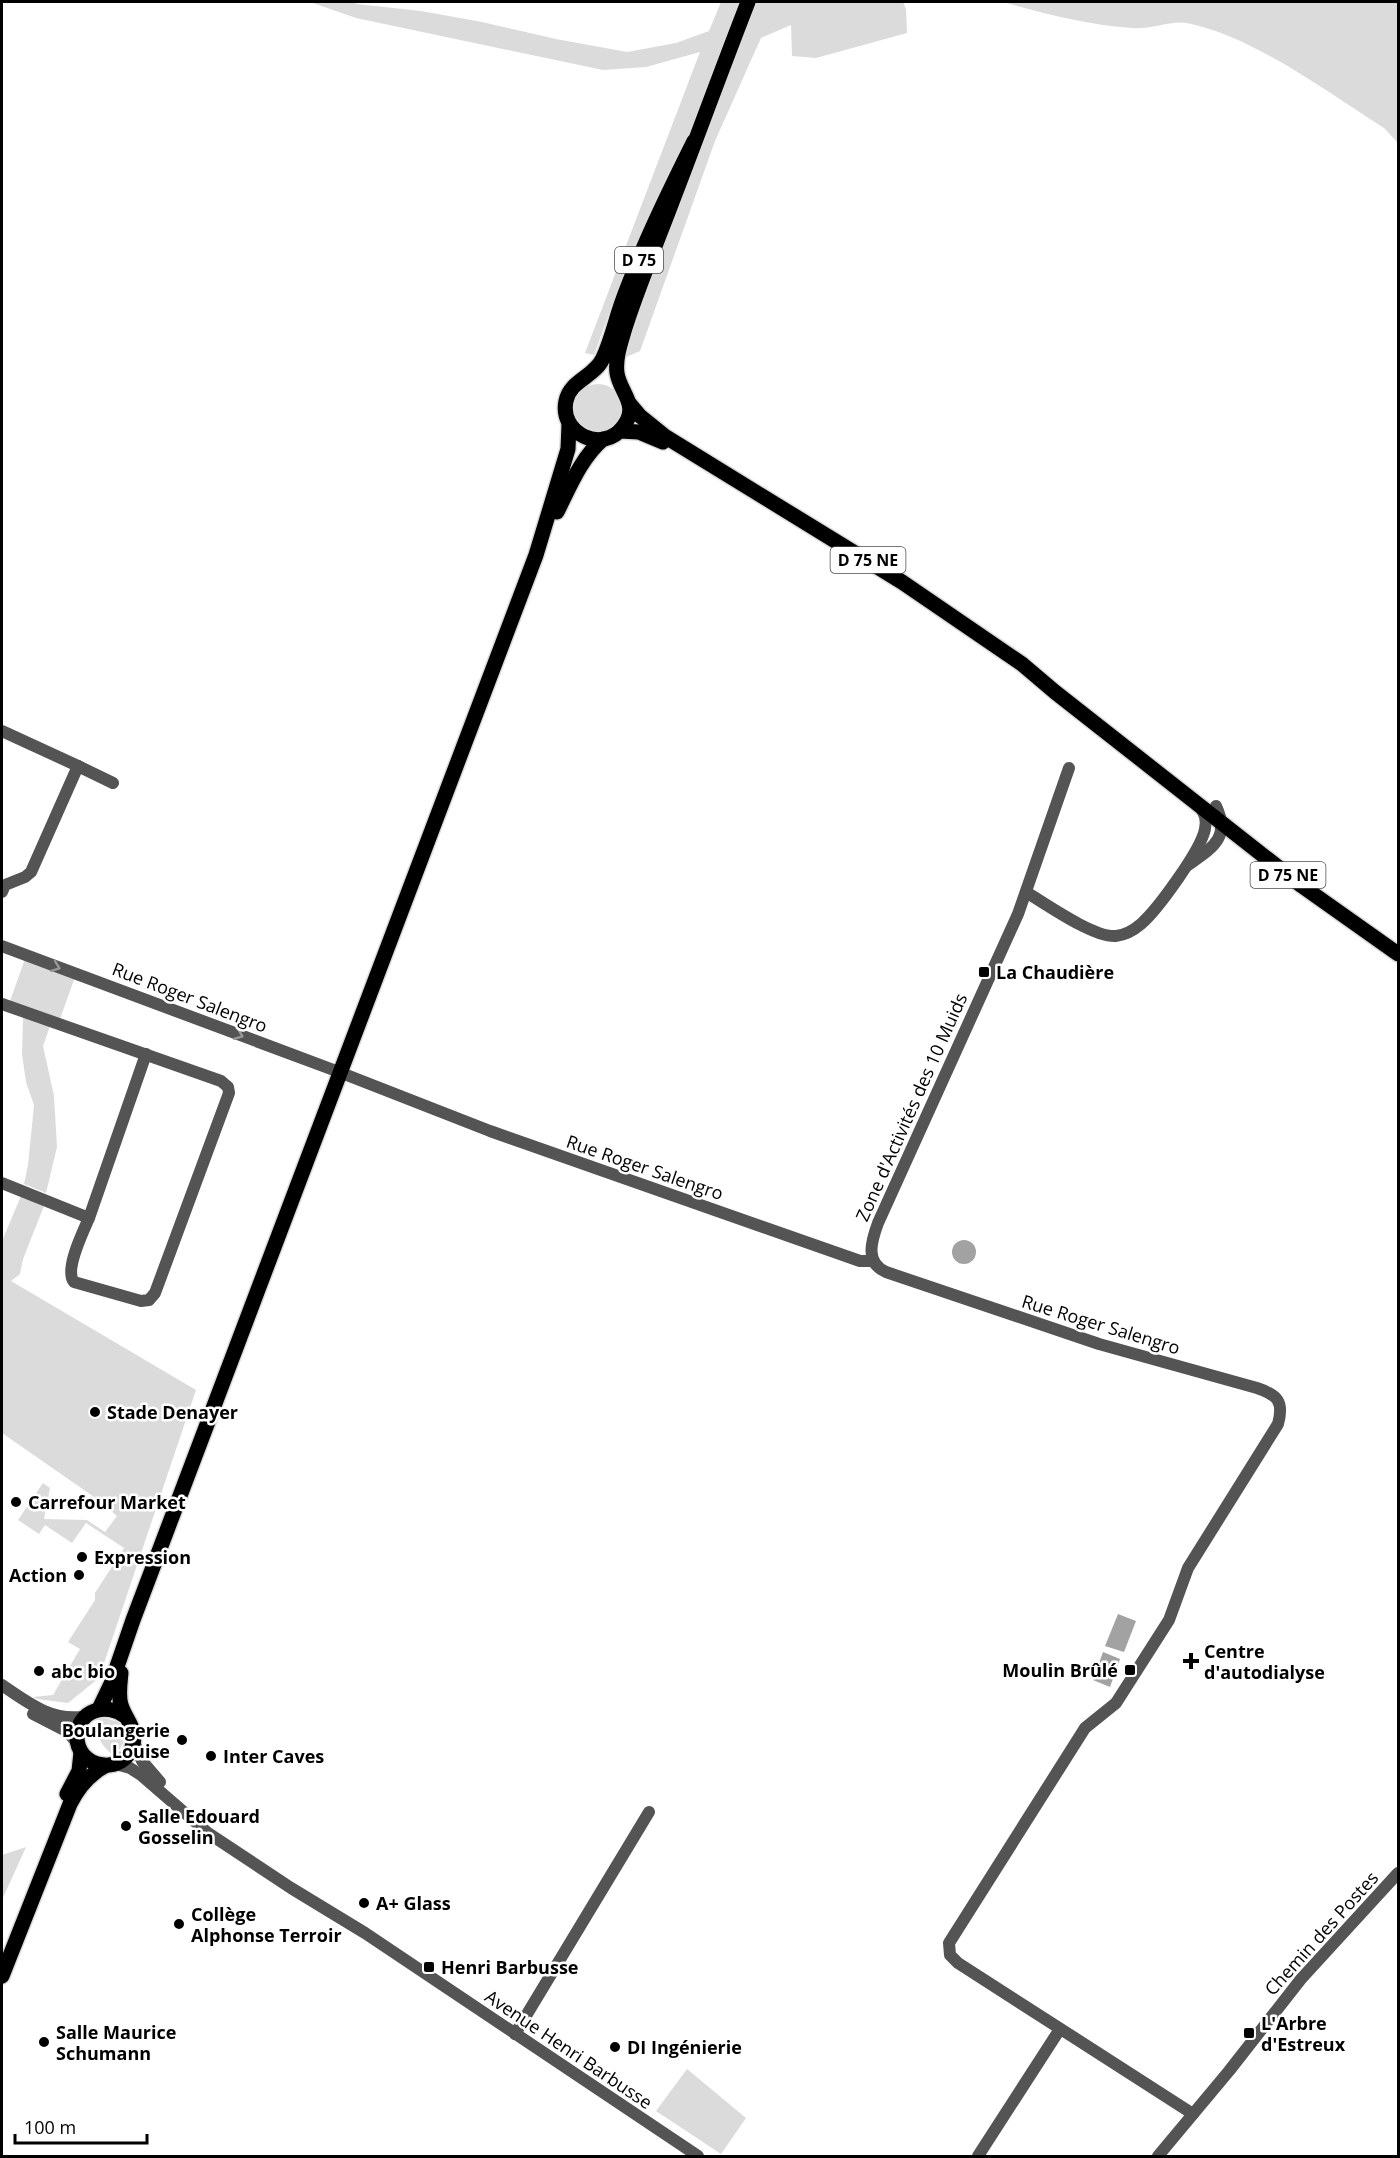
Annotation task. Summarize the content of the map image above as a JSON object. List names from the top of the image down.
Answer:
{
  "streets": {
    "main road": ["D 75", "D 75 NE"],
    "street": [
      "Rue Roger Salengro",
      "Zone d'Activités des 10 Muids",
      "Chemin des Postes",
      "Avenue Henri Barbusse"
    ]
  },
  "crossings": [
    ["D 75", "D 75 NE"],
    ["Rue Roger Salengro", "Zone d'Activités des 10 Muids"]
  ],
  "places": {
    "transit": [
      "La Chaudière",
      "Moulin Brûlé",
      "Henri Barbusse",
      "L'Arbre d'Estreux"
    ],
    "other": [
      "Stade Denayer",
      "Carrefour Market",
      "Expression",
      "Action",
      "abc bio",
      "Boulangerie Louise",
      "Inter Caves",
      "Salle Edouard Gosselin",
      "A+ Glass",
      "Collège Alphonse Terroir",
      "Salle Maurice Schumann",
      "DI Ingénierie"
    ],
    "health": ["Centre d'autodialyse"]
  },
  "scale_bar": "100 m"
}
